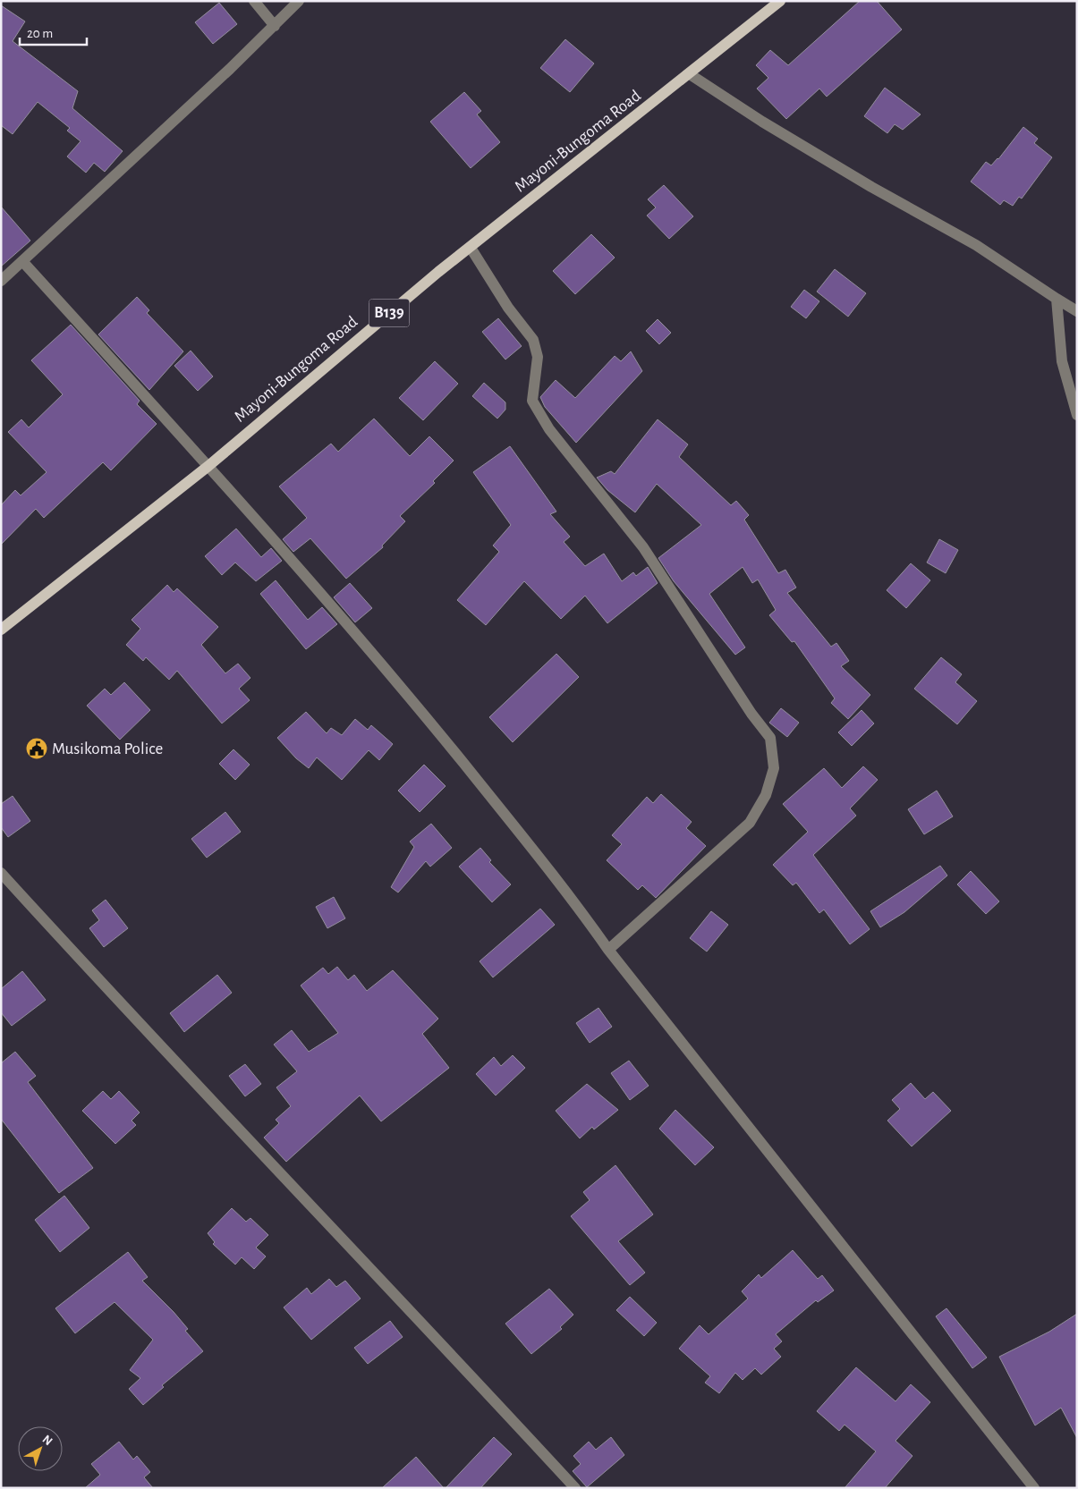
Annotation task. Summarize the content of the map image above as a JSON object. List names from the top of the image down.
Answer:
{
  "streets": {
    "main road": ["Mayoni-Bungoma Road", "B139"]
  },
  "places": {
    "public building": ["Musikoma Police"]
  },
  "scale_bar": "20 m",
  "north": "top right"
}
